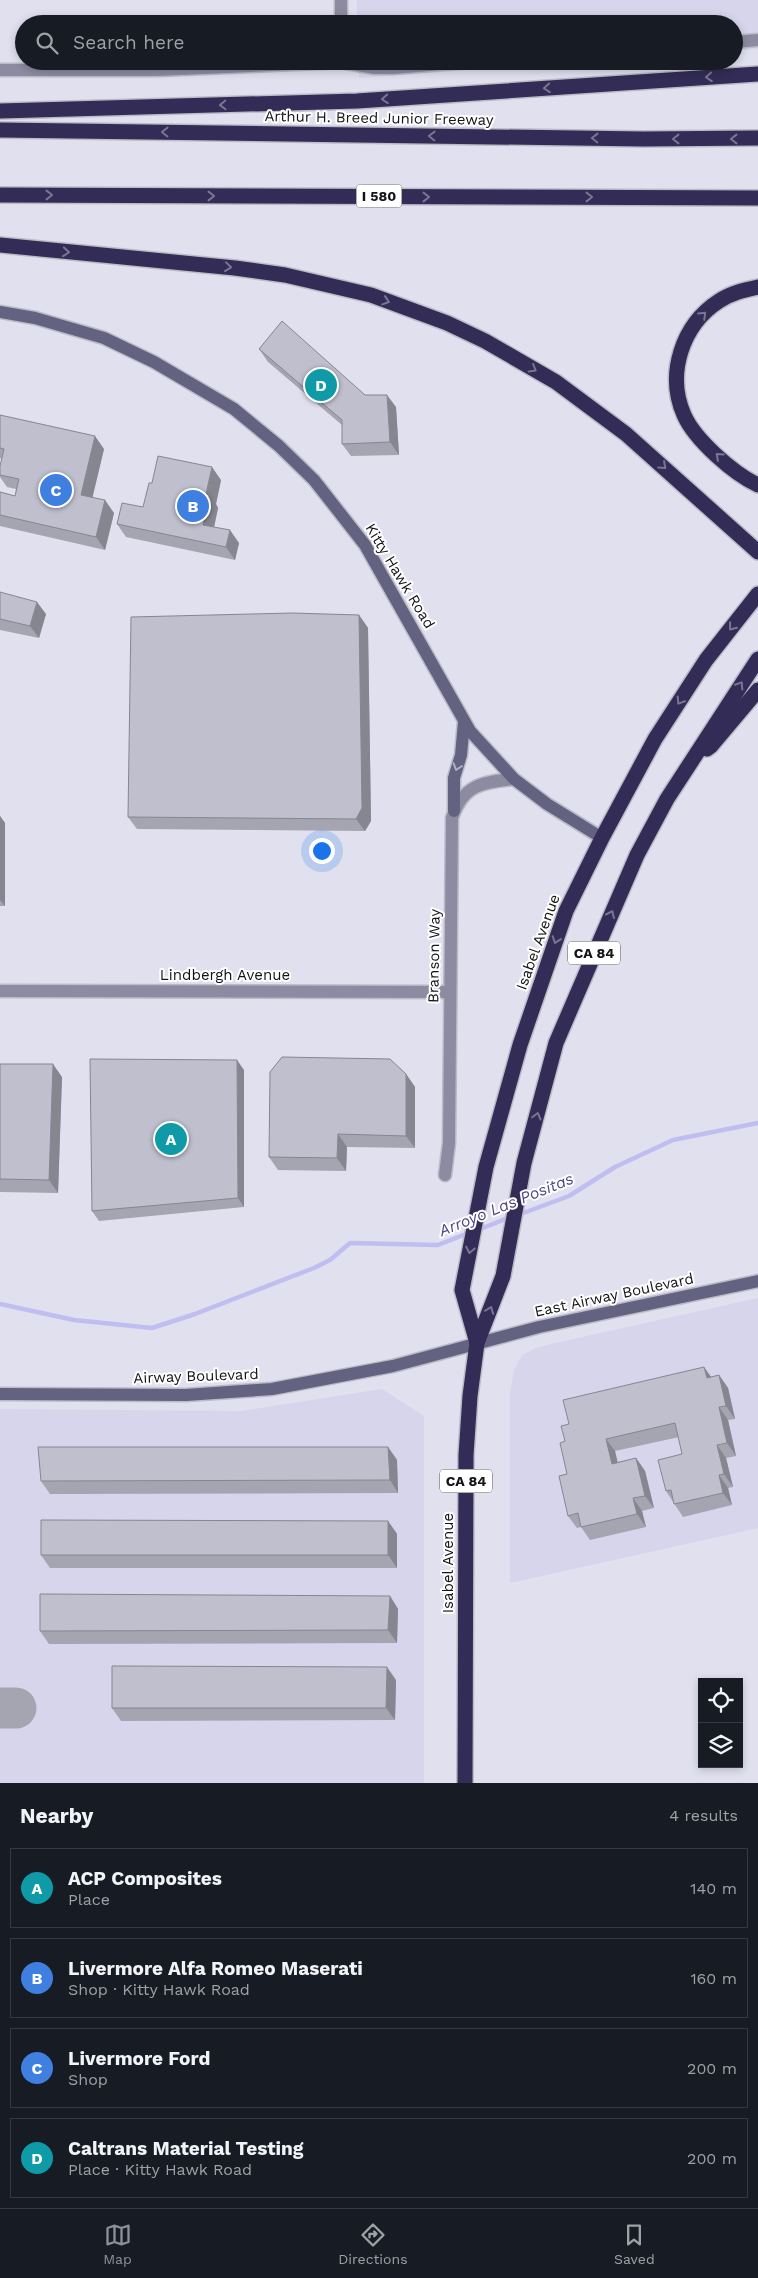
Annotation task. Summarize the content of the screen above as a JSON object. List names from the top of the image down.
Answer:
{
  "streets": {
    "highway": [
      "Arthur H. Breed Junior Freeway",
      "I 580",
      "Isabel Avenue",
      "CA 84"
    ],
    "street": [
      "Kitty Hawk Road",
      "Branson Way",
      "Lindbergh Avenue",
      "East Airway Boulevard",
      "Airway Boulevard"
    ]
  },
  "crossings": [
    ["Kitty Hawk Road", "Isabel Avenue"],
    ["Kitty Hawk Road", "Branson Way"],
    ["Isabel Avenue", "East Airway Boulevard"],
    ["Isabel Avenue", "Airway Boulevard"],
    ["Branson Way", "Lindbergh Avenue"],
    ["East Airway Boulevard", "Airway Boulevard"]
  ],
  "water": ["Arroyo Las Positas"],
  "page": {
    "search": "Search here",
    "pins": [
      "D",
      "C",
      "B",
      "A"
    ],
    "heading": ["Nearby", "4 results"],
    "list": [
      {
        "mark": "A",
        "name": "ACP Composites",
        "note": "Place",
        "value": "140 m"
      },
      {
        "mark": "B",
        "name": "Livermore Alfa Romeo Maserati",
        "note": "Shop · Kitty Hawk Road",
        "value": "160 m"
      },
      {
        "mark": "C",
        "name": "Livermore Ford",
        "note": "Shop",
        "value": "200 m"
      },
      {
        "mark": "D",
        "name": "Caltrans Material Testing",
        "note": "Place · Kitty Hawk Road",
        "value": "200 m"
      }
    ],
    "nav": ["Map", "Directions", "Saved"]
  }
}
